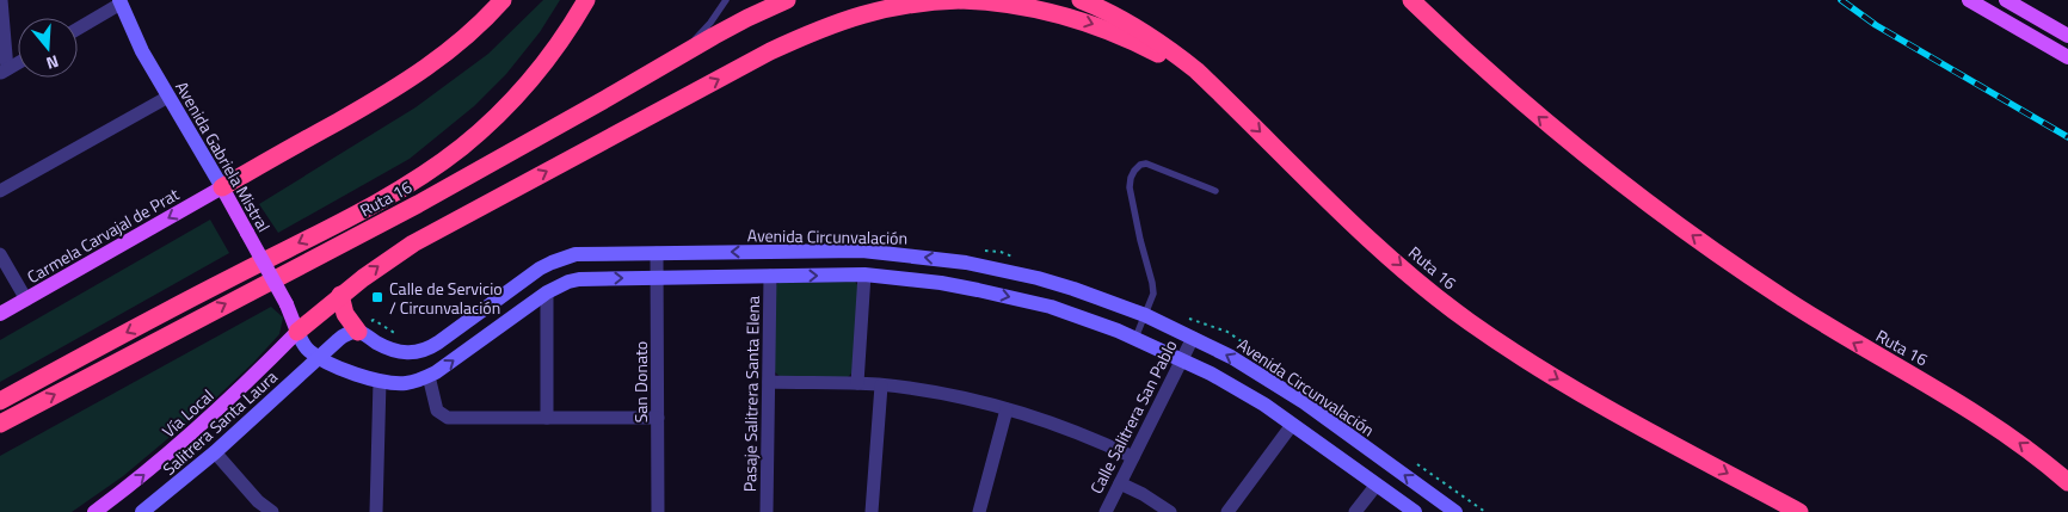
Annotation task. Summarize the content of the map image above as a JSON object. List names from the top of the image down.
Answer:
{
  "streets": {
    "highway": ["Ruta 16"],
    "main road": ["Avenida Gabriela Mistral", "Carmela Carvajal de Prat", "Vía Local"],
    "street": [
      "Avenida Circunvalación",
      "San Donato",
      "Pasaje Salitrera Santa Elena",
      "Calle Salitrera San Pablo",
      "Salitrera Santa Laura"
    ]
  },
  "crossings": [
    ["Avenida Gabriela Mistral", "Carmela Carvajal de Prat"],
    ["Avenida Gabriela Mistral", "Vía Local"],
    ["Avenida Circunvalación", "San Donato"],
    ["Avenida Circunvalación", "Calle Salitrera San Pablo"]
  ],
  "one_way": ["Carmela Carvajal de Prat", "Vía Local"],
  "places": {
    "transit": ["Calle de Servicio / Circunvalación"]
  },
  "north": "bottom"
}
